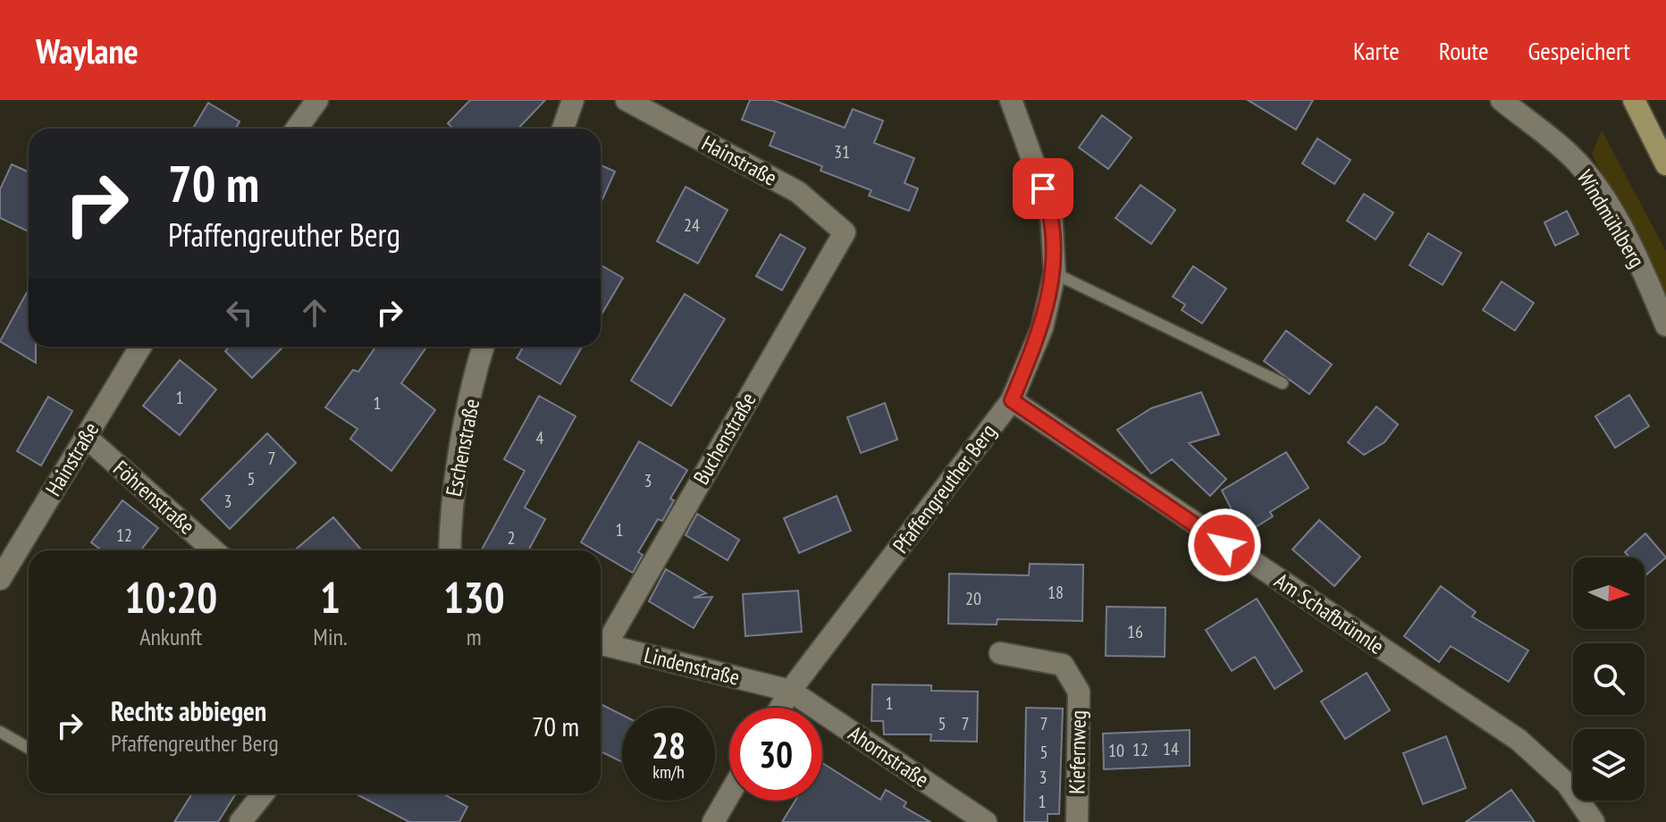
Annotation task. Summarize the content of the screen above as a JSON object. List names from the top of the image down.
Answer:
{
  "streets": {
    "street": [
      "Hainstraße",
      "Windmühlberg",
      "Buchenstraße",
      "Eschenstraße",
      "Pfaffengreuther Berg",
      "Föhrenstraße",
      "Am Schafbrünnle",
      "Lindenstraße",
      "Kiefernweg",
      "Ahornstraße"
    ]
  },
  "crossings": [
    ["Hainstraße", "Buchenstraße"],
    ["Hainstraße", "Föhrenstraße"],
    ["Pfaffengreuther Berg", "Am Schafbrünnle"],
    ["Pfaffengreuther Berg", "Lindenstraße"],
    ["Pfaffengreuther Berg", "Ahornstraße"],
    ["Lindenstraße", "Ahornstraße"]
  ],
  "house_numbers": [
    "31",
    "24",
    "1",
    "1",
    "4",
    "7",
    "5",
    "3",
    "3",
    "1",
    "12",
    "2",
    "18",
    "20",
    "16",
    "1",
    "5",
    "7",
    "7",
    "14",
    "12",
    "10",
    "5",
    "3",
    "1"
  ],
  "north": "right",
  "page": {
    "header": "Waylane",
    "nav": ["Karte", "Route", "Gespeichert"],
    "turn": ["70 m", "Pfaffengreuther Berg"],
    "eta": [
      "10:20",
      "Ankunft",
      "1",
      "Min.",
      "130",
      "m"
    ],
    "list": [
      {
        "name": "Rechts abbiegen",
        "note": "Pfaffengreuther Berg",
        "value": "70 m"
      }
    ],
    "speed": "28 km/h",
    "limit": "30"
  }
}
